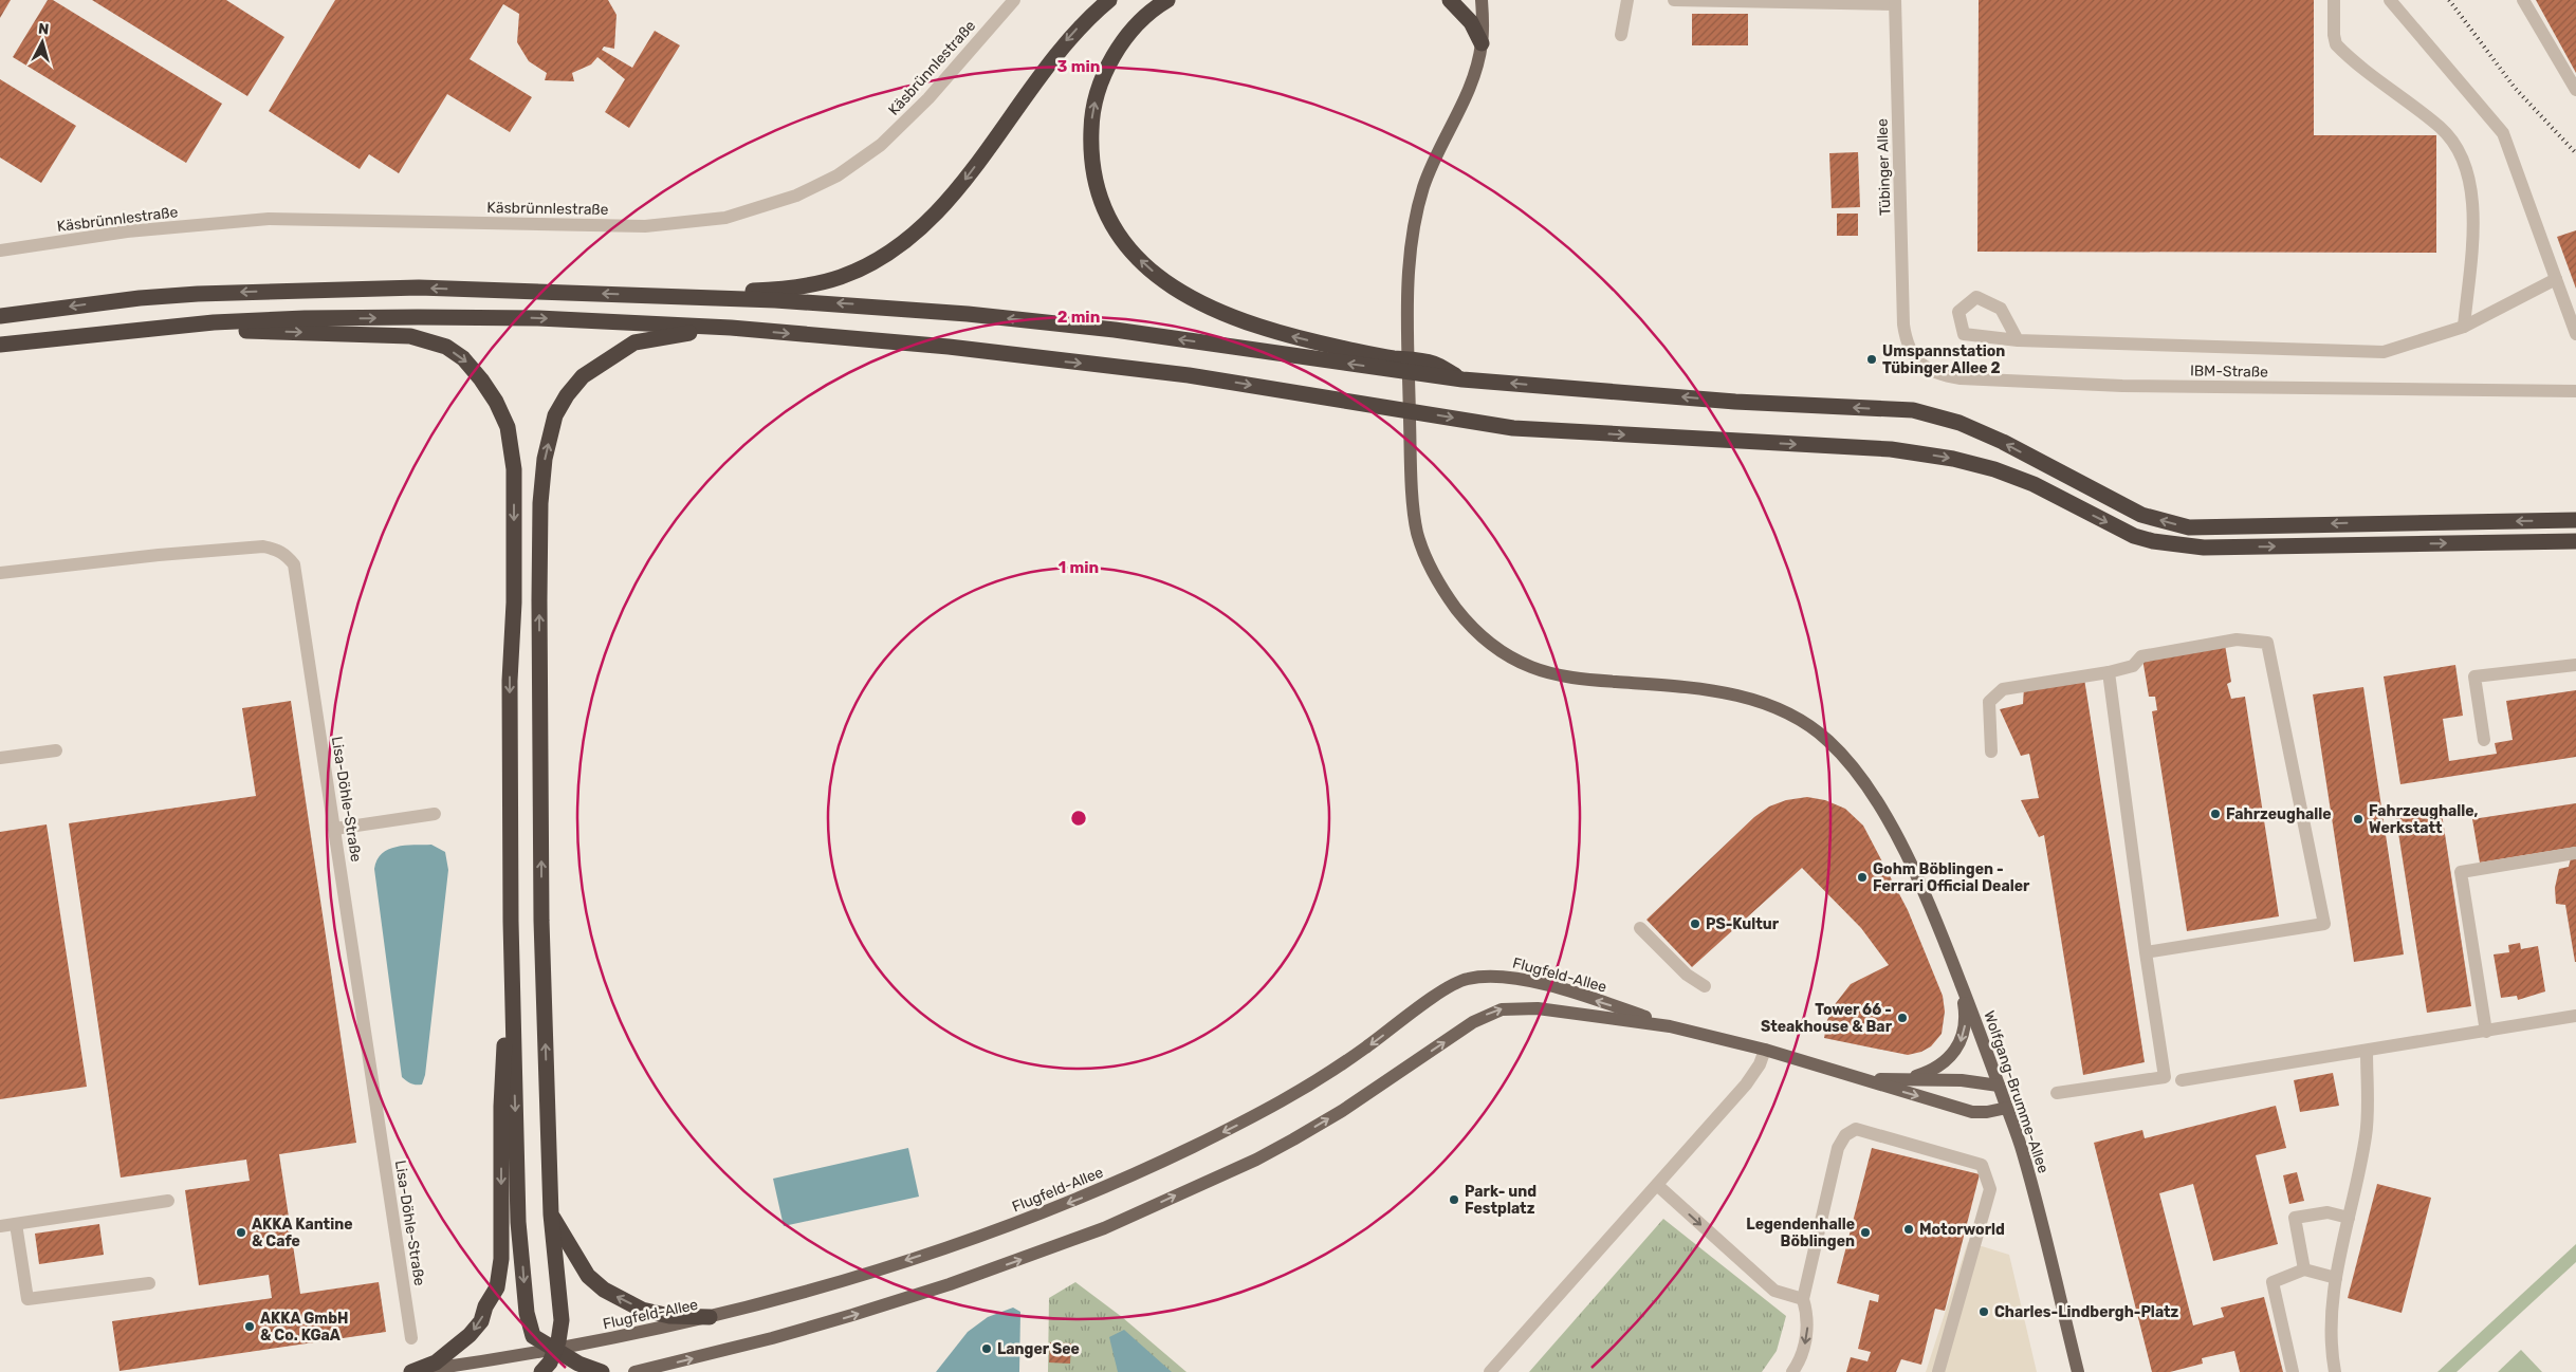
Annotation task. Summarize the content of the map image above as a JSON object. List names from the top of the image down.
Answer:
{
  "streets": {
    "main road": ["Flugfeld-Allee", "Wolfgang-Brumme-Allee"],
    "street": [
      "Käsbrünnlestraße",
      "Tübinger Allee",
      "IBM-Straße",
      "Lisa-Döhle-Straße"
    ]
  },
  "crossings": [
    ["Tübinger Allee", "IBM-Straße"],
    ["Flugfeld-Allee", "Wolfgang-Brumme-Allee"]
  ],
  "places": [
    "Umspannstation Tübinger Allee 2",
    "Fahrzeughalle",
    "Fahrzeughalle, Werkstatt",
    "Gohm Böblingen - Ferrari Official Dealer",
    "PS-Kultur",
    "Tower 66 - Steakhouse & Bar",
    "Park- und Festplatz",
    "Motorworld",
    "AKKA Kantine & Cafe",
    "Legendenhalle Böblingen",
    "Charles-Lindbergh-Platz",
    "AKKA GmbH & Co. KGaA",
    "Langer See"
  ],
  "north": "top",
  "rings": ["3 min", "2 min", "1 min"]
}
